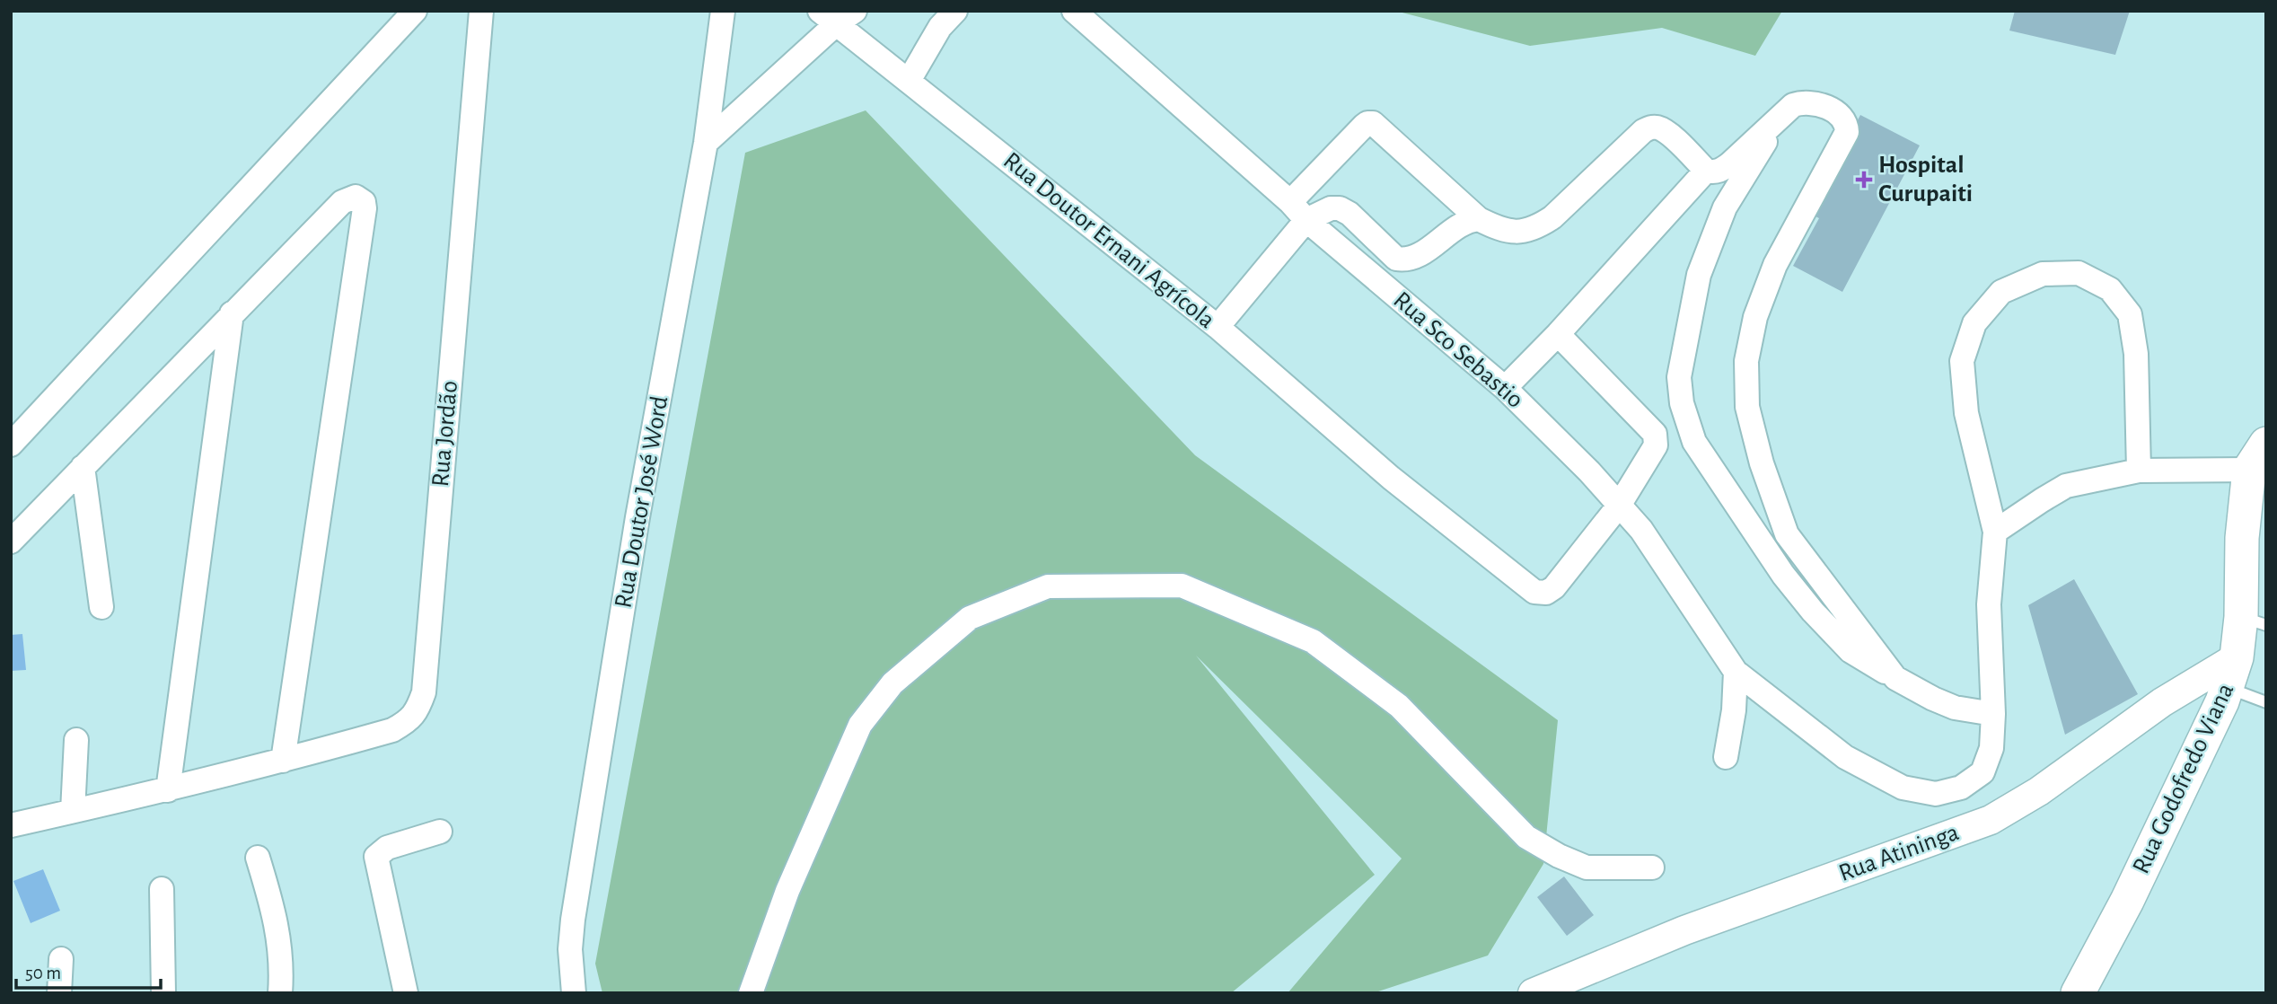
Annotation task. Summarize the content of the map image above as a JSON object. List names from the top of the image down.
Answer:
{
  "streets": {
    "main road": ["Rua Godofredo Viana"],
    "street": [
      "Rua Doutor Ernani Agrícola",
      "Rua Sco Sebastio",
      "Rua Jordão",
      "Rua Doutor José Word",
      "Rua Atininga"
    ]
  },
  "crossings": [
    ["Rua Doutor Ernani Agrícola", "Rua Sco Sebastio"],
    ["Rua Godofredo Viana", "Rua Atininga"]
  ],
  "places": {
    "health": ["Hospital Curupaiti"]
  },
  "scale_bar": "50 m"
}
